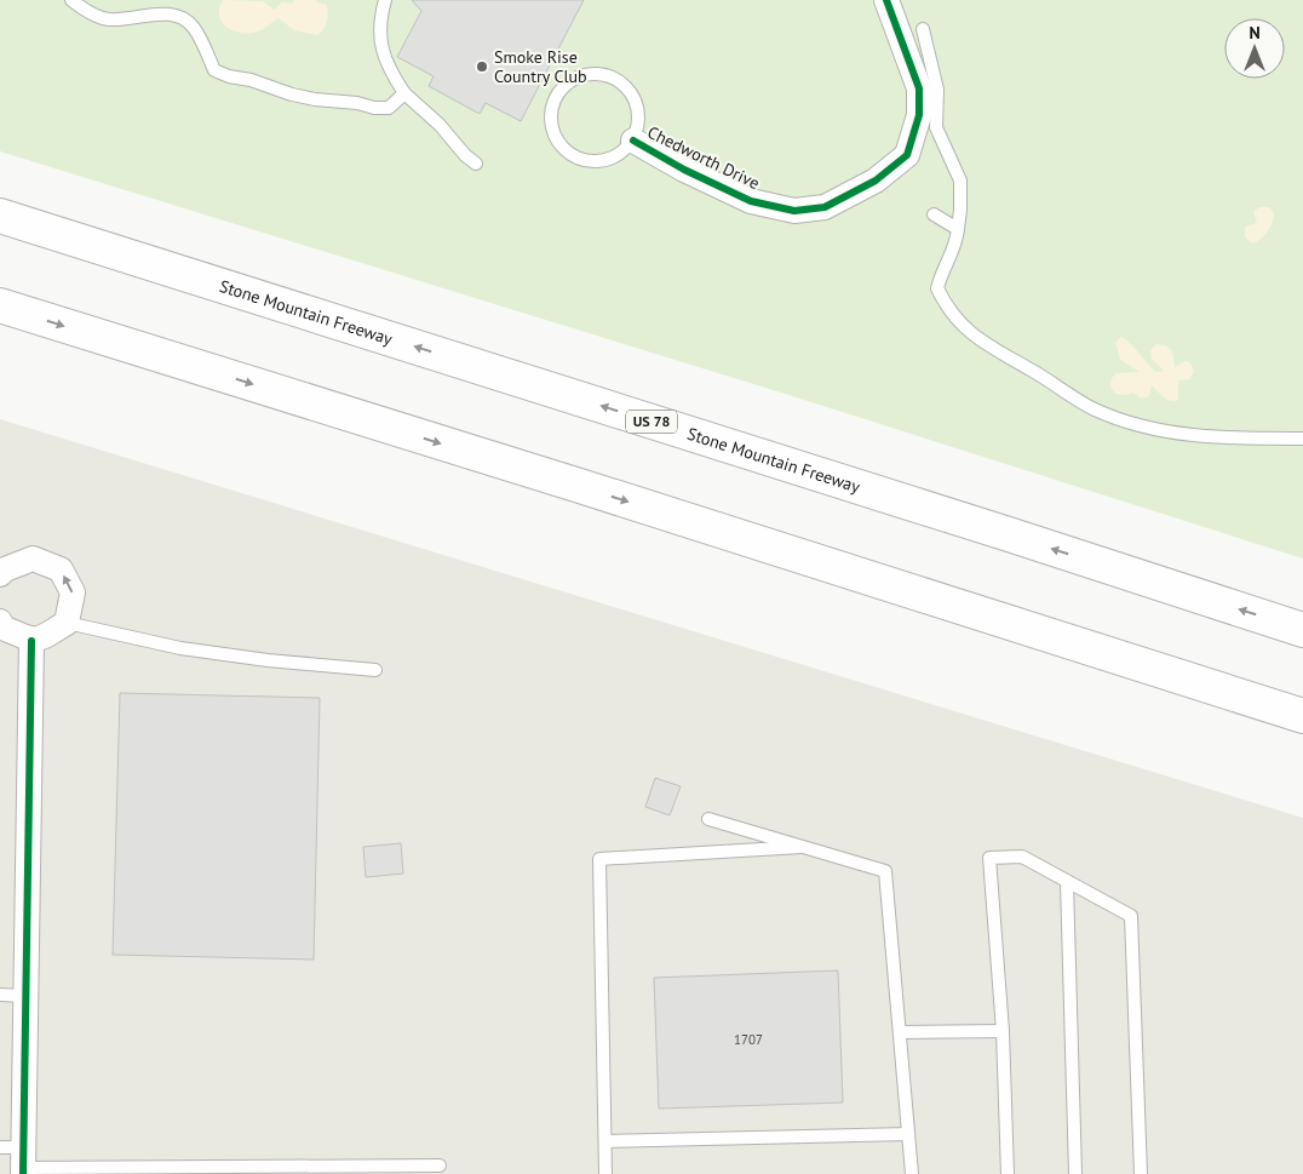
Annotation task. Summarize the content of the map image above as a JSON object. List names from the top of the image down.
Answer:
{
  "streets": {
    "highway": ["Stone Mountain Freeway", "US 78"],
    "street": ["Chedworth Drive"]
  },
  "places": ["Smoke Rise Country Club"],
  "house_numbers": ["1707"],
  "north": "top"
}
